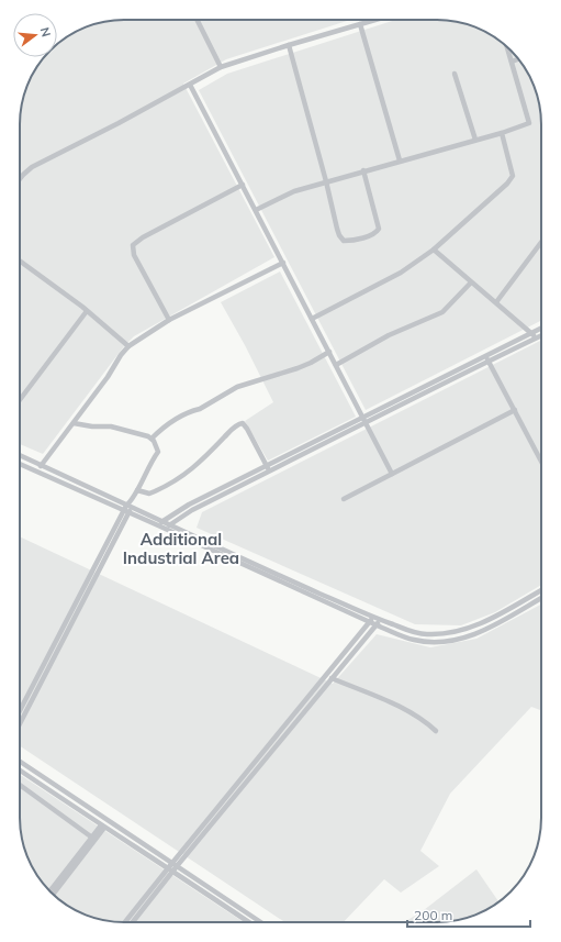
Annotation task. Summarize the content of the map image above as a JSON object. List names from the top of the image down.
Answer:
{
  "districts": ["Additional Industrial Area"],
  "scale_bar": "200 m",
  "north": "right"
}
